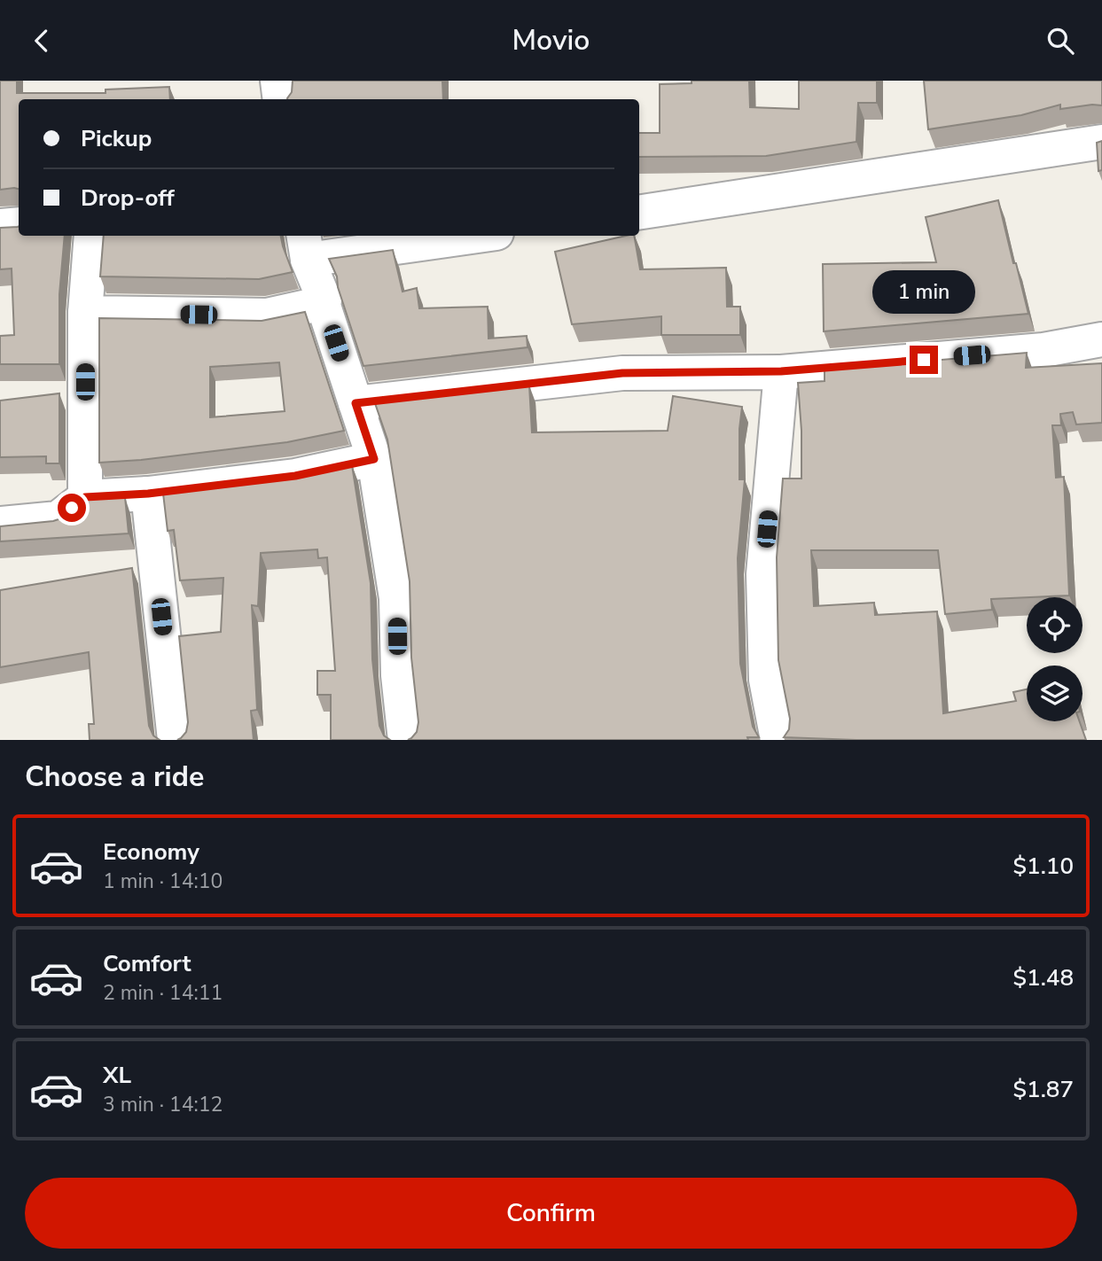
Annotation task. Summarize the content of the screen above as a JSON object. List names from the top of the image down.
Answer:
{
  "page": {
    "header": "Movio",
    "banner": ["Pickup", "Drop-off"],
    "bubble": "1 min",
    "heading": "Choose a ride",
    "list": [
      {
        "name": "Economy",
        "note": "1 min · 14:10",
        "value": "$1.10"
      },
      {
        "name": "Comfort",
        "note": "2 min · 14:11",
        "value": "$1.48"
      },
      {
        "name": "XL",
        "note": "3 min · 14:12",
        "value": "$1.87"
      }
    ],
    "buttons": "Confirm"
  }
}
